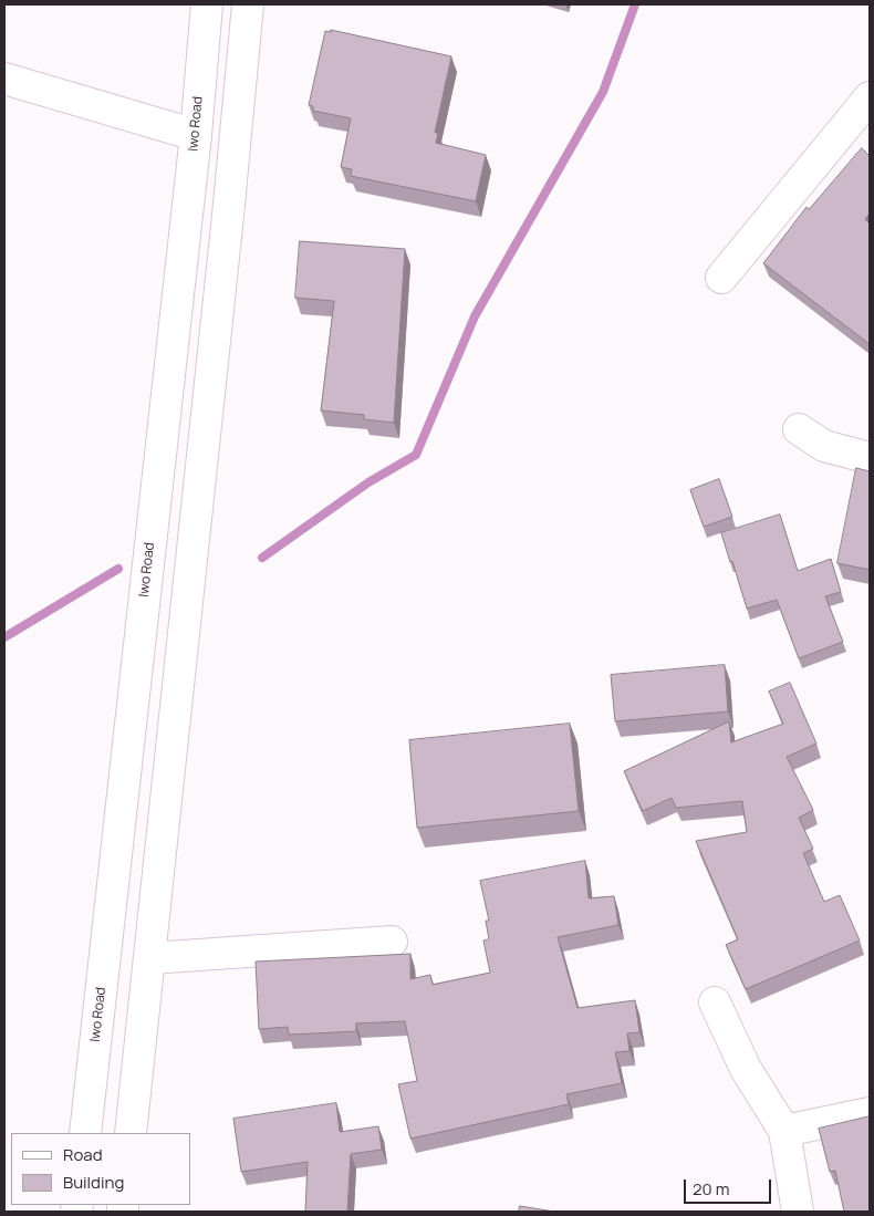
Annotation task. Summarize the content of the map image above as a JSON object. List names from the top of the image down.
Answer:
{
  "streets": {
    "main road": ["Iwo Road"]
  },
  "legend": ["Road", "Building"],
  "scale_bar": "20 m"
}
